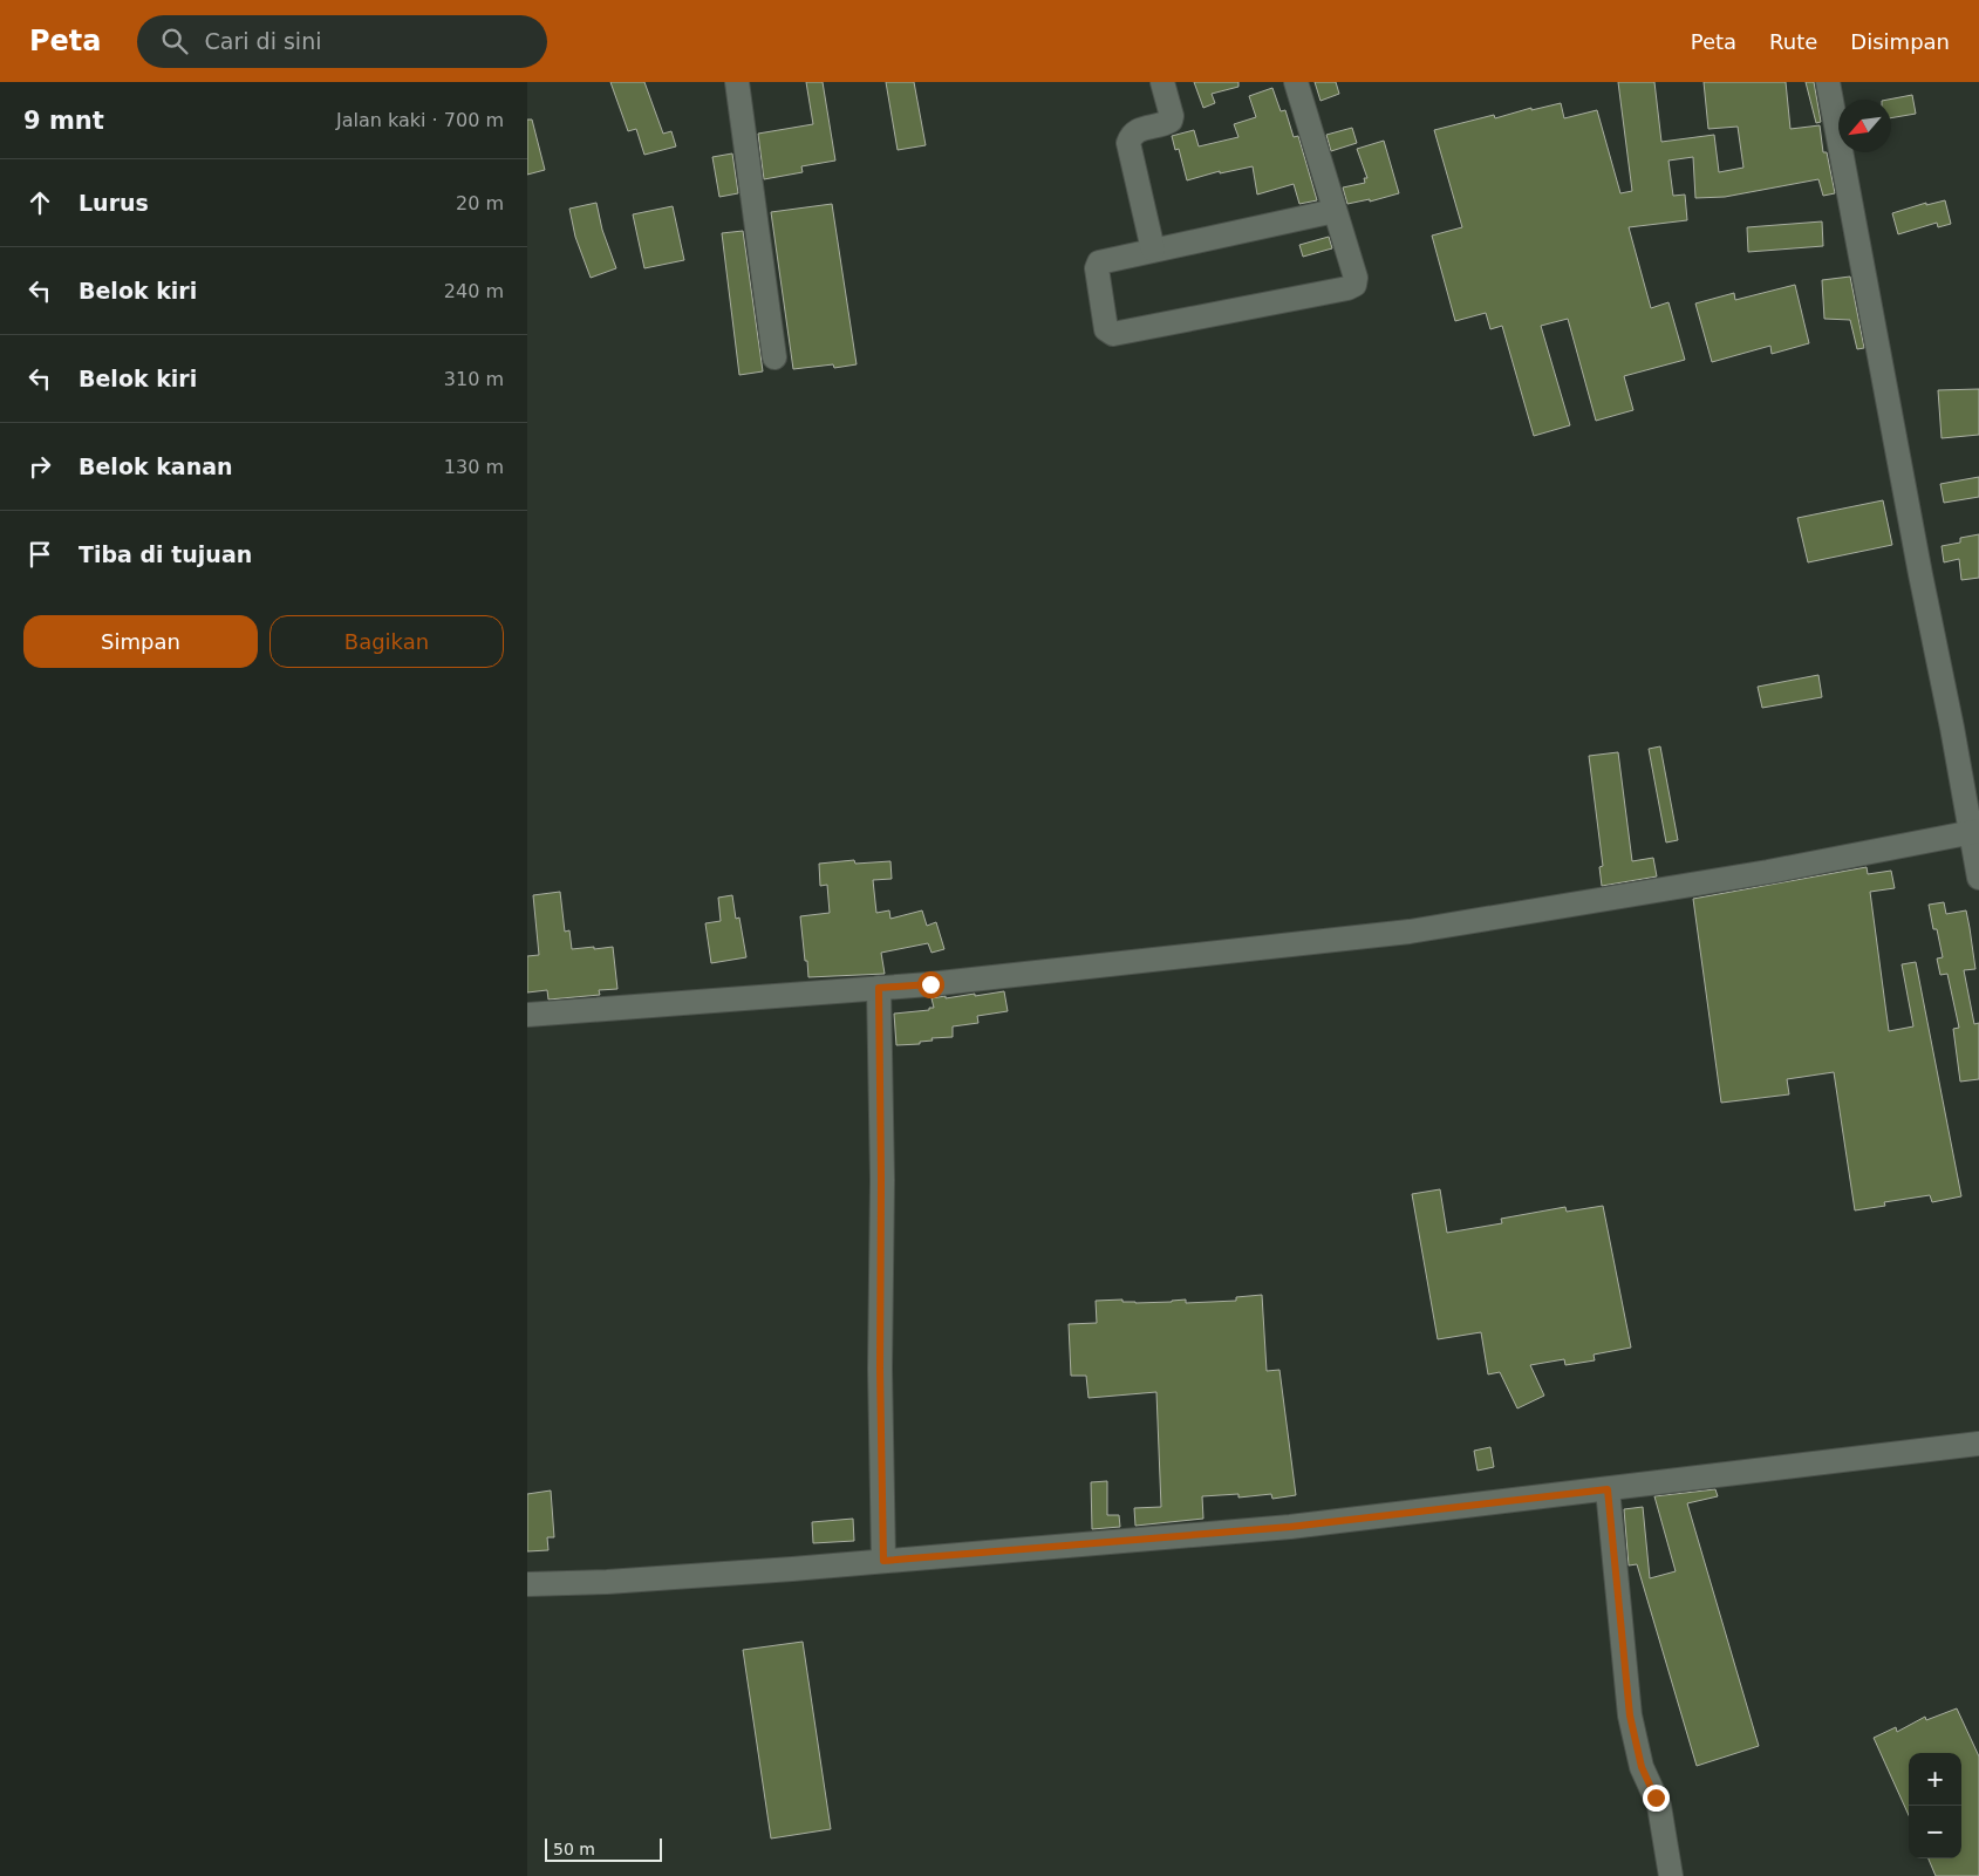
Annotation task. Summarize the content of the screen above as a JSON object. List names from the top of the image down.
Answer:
{
  "scale_bar": "50 m",
  "north": "bottom left",
  "page": {
    "header": "Peta",
    "search": "Cari di sini",
    "nav": ["Peta", "Rute", "Disimpan"],
    "heading": ["9 mnt", "Jalan kaki · 700 m"],
    "list": [
      ["Lurus", "20 m"],
      ["Belok kiri", "240 m"],
      ["Belok kiri", "310 m"],
      ["Belok kanan", "130 m"],
      "Tiba di tujuan"
    ],
    "buttons": ["Simpan", "Bagikan"],
    "map_buttons": ["+", "−"],
    "scale": "50 m"
  }
}
